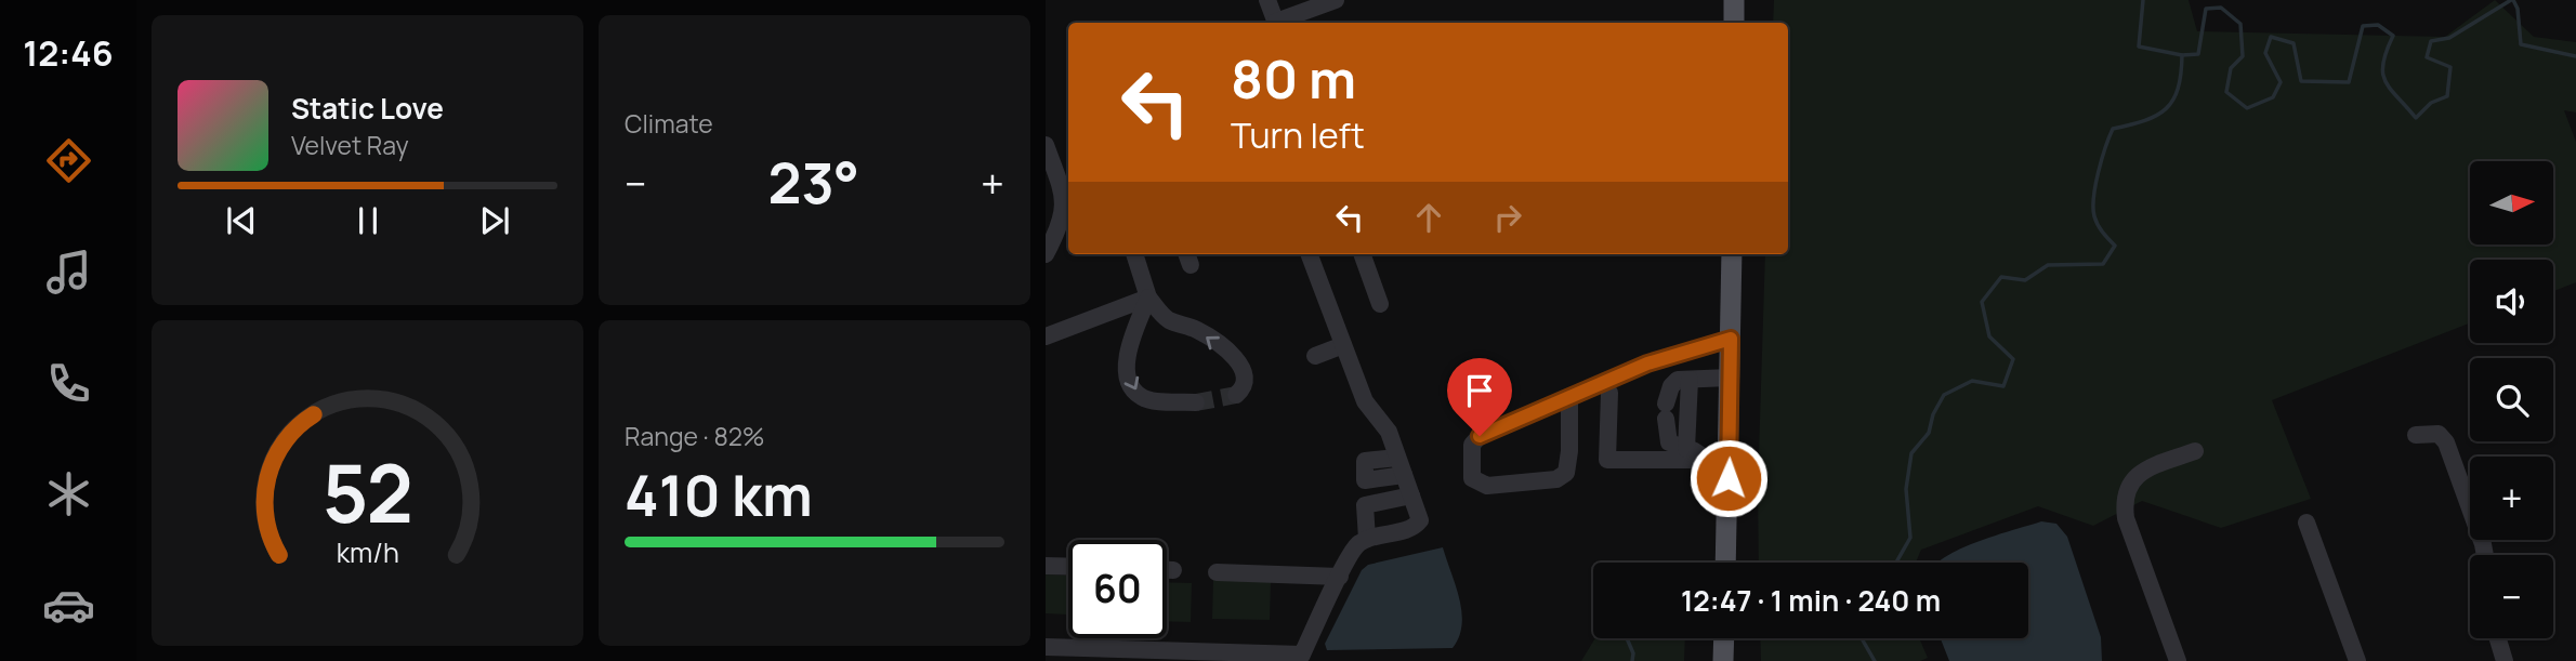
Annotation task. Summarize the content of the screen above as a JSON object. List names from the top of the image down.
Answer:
{
  "north": "right",
  "page": {
    "tabs": "12:46",
    "tile": [
      "Climate",
      ["Range · 82%", "410 km"]
    ],
    "turn": ["80 m", "Turn left"],
    "song": ["Static Love", "Velvet Ray"],
    "heat": ["−", "23°", "+"],
    "map_buttons": ["+", "−"],
    "limit": "60",
    "trip": "12:47 · 1 min · 240 m",
    "gauge": ["52", "km/h"]
  }
}
